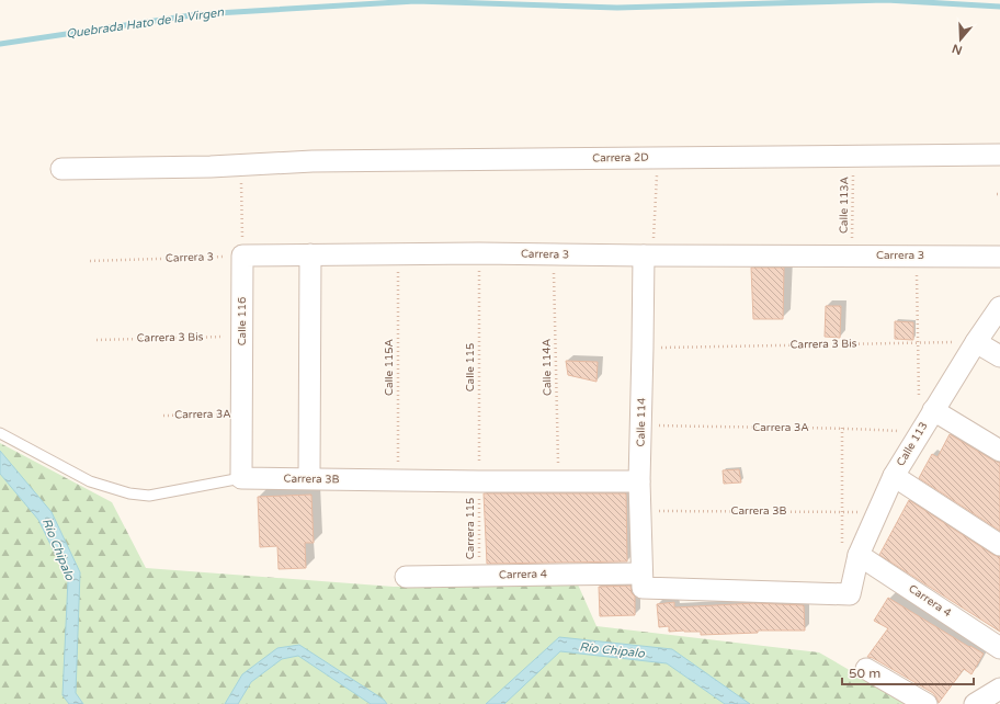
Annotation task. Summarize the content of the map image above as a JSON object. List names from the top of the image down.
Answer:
{
  "streets": {
    "street": [
      "Carrera 2D",
      "Carrera 3",
      "Calle 116",
      "Calle 114",
      "Calle 113",
      "Carrera 3B",
      "Carrera 4"
    ],
    "path": [
      "Calle 113A",
      "Carrera 3 Bis",
      "Calle 115A",
      "Calle 115",
      "Calle 114A",
      "Carrera 3A",
      "Carrera 115"
    ]
  },
  "crossings": [
    ["Carrera 2D", "Calle 113A"],
    ["Calle 113A", "Carrera 3"],
    ["Carrera 3", "Calle 116"],
    ["Carrera 3", "Calle 115A"],
    ["Carrera 3", "Calle 115"],
    ["Carrera 3", "Calle 114A"],
    ["Carrera 3", "Calle 114"],
    ["Calle 116", "Carrera 3 Bis"],
    ["Calle 116", "Carrera 3A"],
    ["Calle 116", "Carrera 3B"],
    ["Carrera 3 Bis", "Calle 114"],
    ["Carrera 3 Bis", "Calle 113"],
    ["Calle 115A", "Carrera 3B"],
    ["Calle 115", "Carrera 3B"],
    ["Calle 115", "Carrera 115"],
    ["Calle 114A", "Carrera 3B"],
    ["Carrera 3A", "Calle 114"],
    ["Carrera 3A", "Calle 113"],
    ["Calle 114", "Carrera 3B"],
    ["Calle 114", "Carrera 4"],
    ["Calle 113", "Carrera 3B"],
    ["Calle 113", "Carrera 4"],
    ["Carrera 3B", "Carrera 115"],
    ["Carrera 115", "Carrera 4"]
  ],
  "water": ["Quebrada Hato de la Virgen", "Río Chipalo"],
  "scale_bar": "50 m",
  "north": "bottom"
}
